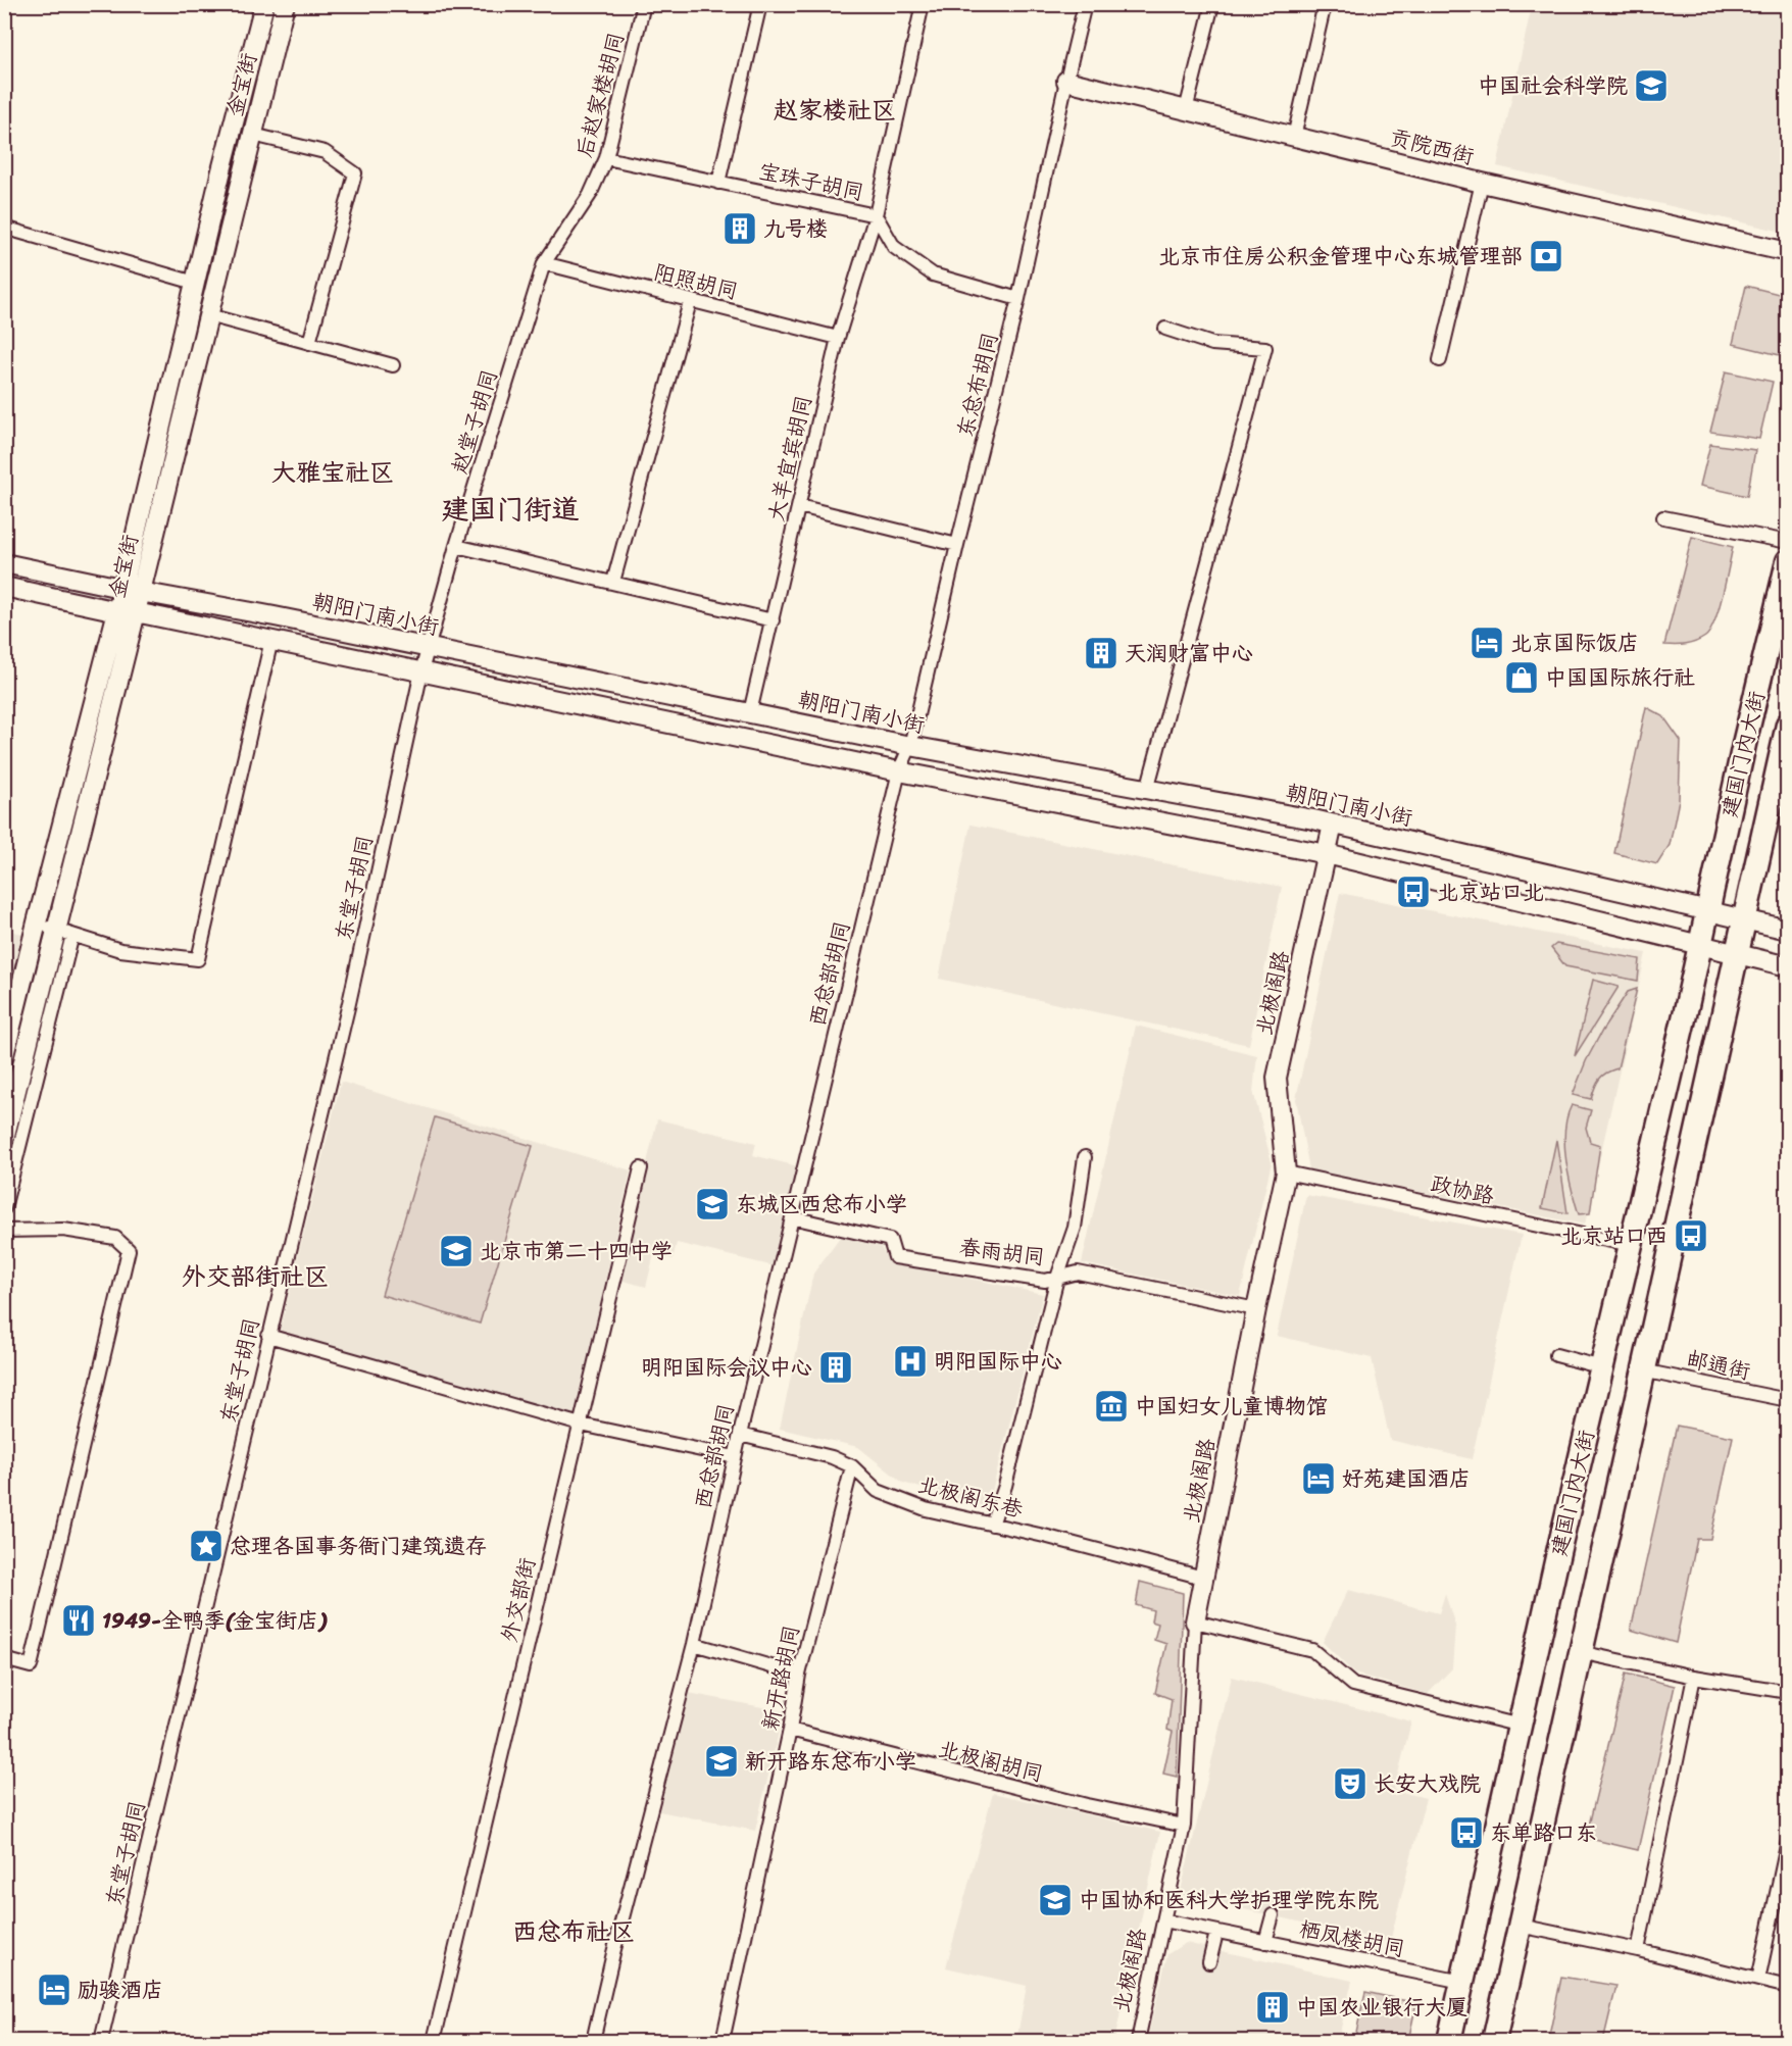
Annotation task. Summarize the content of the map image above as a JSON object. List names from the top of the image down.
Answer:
{
  "streets": {
    "highway": ["建国门内大街"],
    "main road": [
      "金宝街",
      "贡院西街",
      "朝阳门南小街",
      "北极阁路"
    ],
    "street": [
      "后赵家楼胡同",
      "宝珠子胡同",
      "阳照胡同",
      "东总布胡同",
      "赵堂子胡同",
      "大羊宜宾胡同",
      "东堂子胡同",
      "西总部胡同",
      "政协路",
      "春雨胡同",
      "邮通街",
      "北极阁东巷",
      "外交部街",
      "新开路胡同",
      "北极阁胡同",
      "栖凤楼胡同"
    ]
  },
  "crossings": [
    ["金宝街", "朝阳门南小街"],
    ["后赵家楼胡同", "宝珠子胡同"],
    ["后赵家楼胡同", "赵堂子胡同"],
    ["贡院西街", "东总布胡同"],
    ["宝珠子胡同", "东总布胡同"],
    ["宝珠子胡同", "大羊宜宾胡同"],
    ["阳照胡同", "赵堂子胡同"],
    ["阳照胡同", "大羊宜宾胡同"],
    ["东总布胡同", "朝阳门南小街"],
    ["东总布胡同", "西总部胡同"],
    ["赵堂子胡同", "朝阳门南小街"],
    ["赵堂子胡同", "东堂子胡同"],
    ["大羊宜宾胡同", "朝阳门南小街"],
    ["朝阳门南小街", "建国门内大街"],
    ["朝阳门南小街", "北极阁路"],
    ["建国门内大街", "政协路"],
    ["建国门内大街", "邮通街"],
    ["建国门内大街", "栖凤楼胡同"],
    ["西总部胡同", "春雨胡同"],
    ["西总部胡同", "北极阁东巷"],
    ["北极阁路", "政协路"],
    ["北极阁路", "春雨胡同"],
    ["北极阁路", "北极阁东巷"],
    ["北极阁路", "北极阁胡同"],
    ["北极阁路", "栖凤楼胡同"],
    ["北极阁东巷", "新开路胡同"],
    ["新开路胡同", "北极阁胡同"]
  ],
  "districts": [
    "赵家楼社区",
    "大雅宝社区",
    "建国门街道",
    "外交部街社区",
    "西总布社区"
  ],
  "places": {
    "school or university": [
      "中国社会科学院",
      "东城区西总布小学",
      "北京市第二十四中学",
      "新开路东总布小学",
      "中国协和医科大学护理学院东院"
    ],
    "building": [
      "九号楼",
      "天润财富中心",
      "明阳国际会议中心",
      "中国农业银行大厦"
    ],
    "bank": ["北京市住房公积金管理中心东城管理部"],
    "hotel": ["北京国际饭店", "好苑建国酒店", "励骏酒店"],
    "shop": ["中国国际旅行社"],
    "bus stop": ["北京站口北", "北京站口西", "东单路口东"],
    "hospital": ["明阳国际中心"],
    "museum": ["中国妇女儿童博物馆"],
    "place": ["总理各国事务衙门建筑遗存"],
    "restaurant": ["1949-全鸭季(金宝街店)"],
    "theatre": ["长安大戏院"]
  }
}
